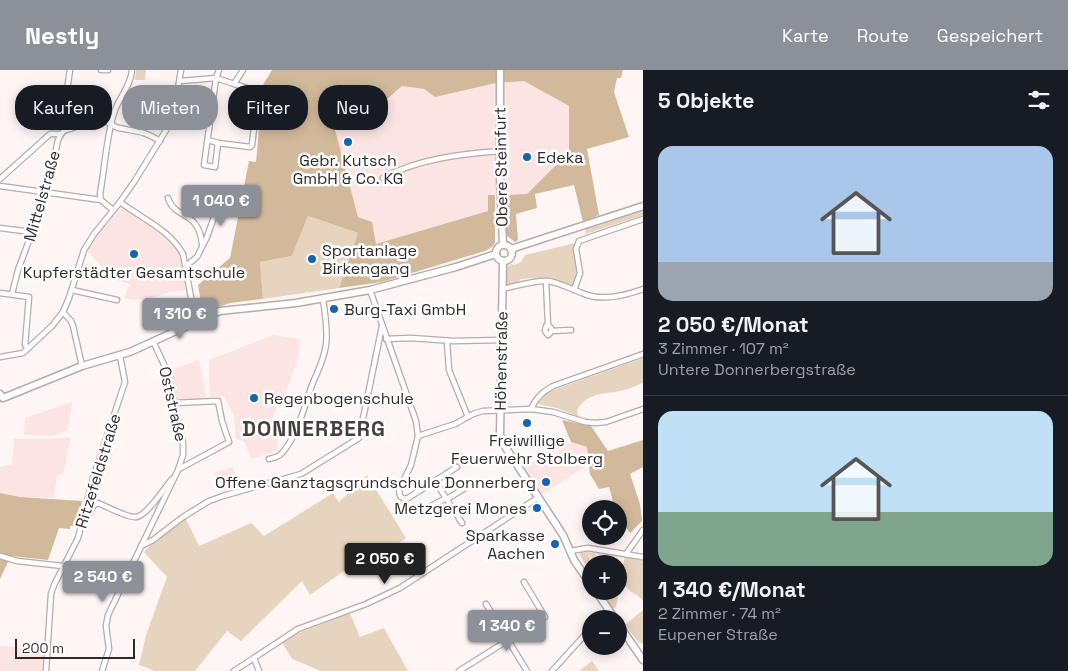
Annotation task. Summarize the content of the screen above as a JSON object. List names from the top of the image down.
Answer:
{
  "streets": {
    "street": [
      "Obere Steinfurt",
      "Mittelstraße",
      "Höhenstraße",
      "Oststraße",
      "Ritzefeldstraße"
    ]
  },
  "crossings": [
    ["Obere Steinfurt", "Höhenstraße"]
  ],
  "districts": ["DONNERBERG"],
  "places": [
    "Gebr. Kutsch GmbH & Co. KG",
    "Edeka",
    "Kupferstädter Gesamtschule",
    "Sportanlage Birkengang",
    "Burg-Taxi GmbH",
    "Regenbogenschule",
    "Freiwillige Feuerwehr Stolberg",
    "Offene Ganztagsgrundschule Donnerberg",
    "Metzgerei Mones",
    "Sparkasse Aachen"
  ],
  "scale_bar": "200 m",
  "page": {
    "header": "Nestly",
    "nav": ["Karte", "Route", "Gespeichert"],
    "heading": "5 Objekte",
    "chip": [
      "Kaufen",
      "Mieten",
      "Filter",
      "Neu"
    ],
    "list": [
      {
        "name": "2 050 €/Monat",
        "note": "3 Zimmer · 107 m² · Untere Donnerbergstraße"
      },
      {
        "name": "1 340 €/Monat",
        "note": "2 Zimmer · 74 m² · Eupener Straße"
      }
    ],
    "price": [
      "1 040 €",
      "1 310 €",
      "2 050 €",
      "2 540 €",
      "1 340 €"
    ],
    "map_buttons": ["+", "−"],
    "scale": "200 m"
  }
}
